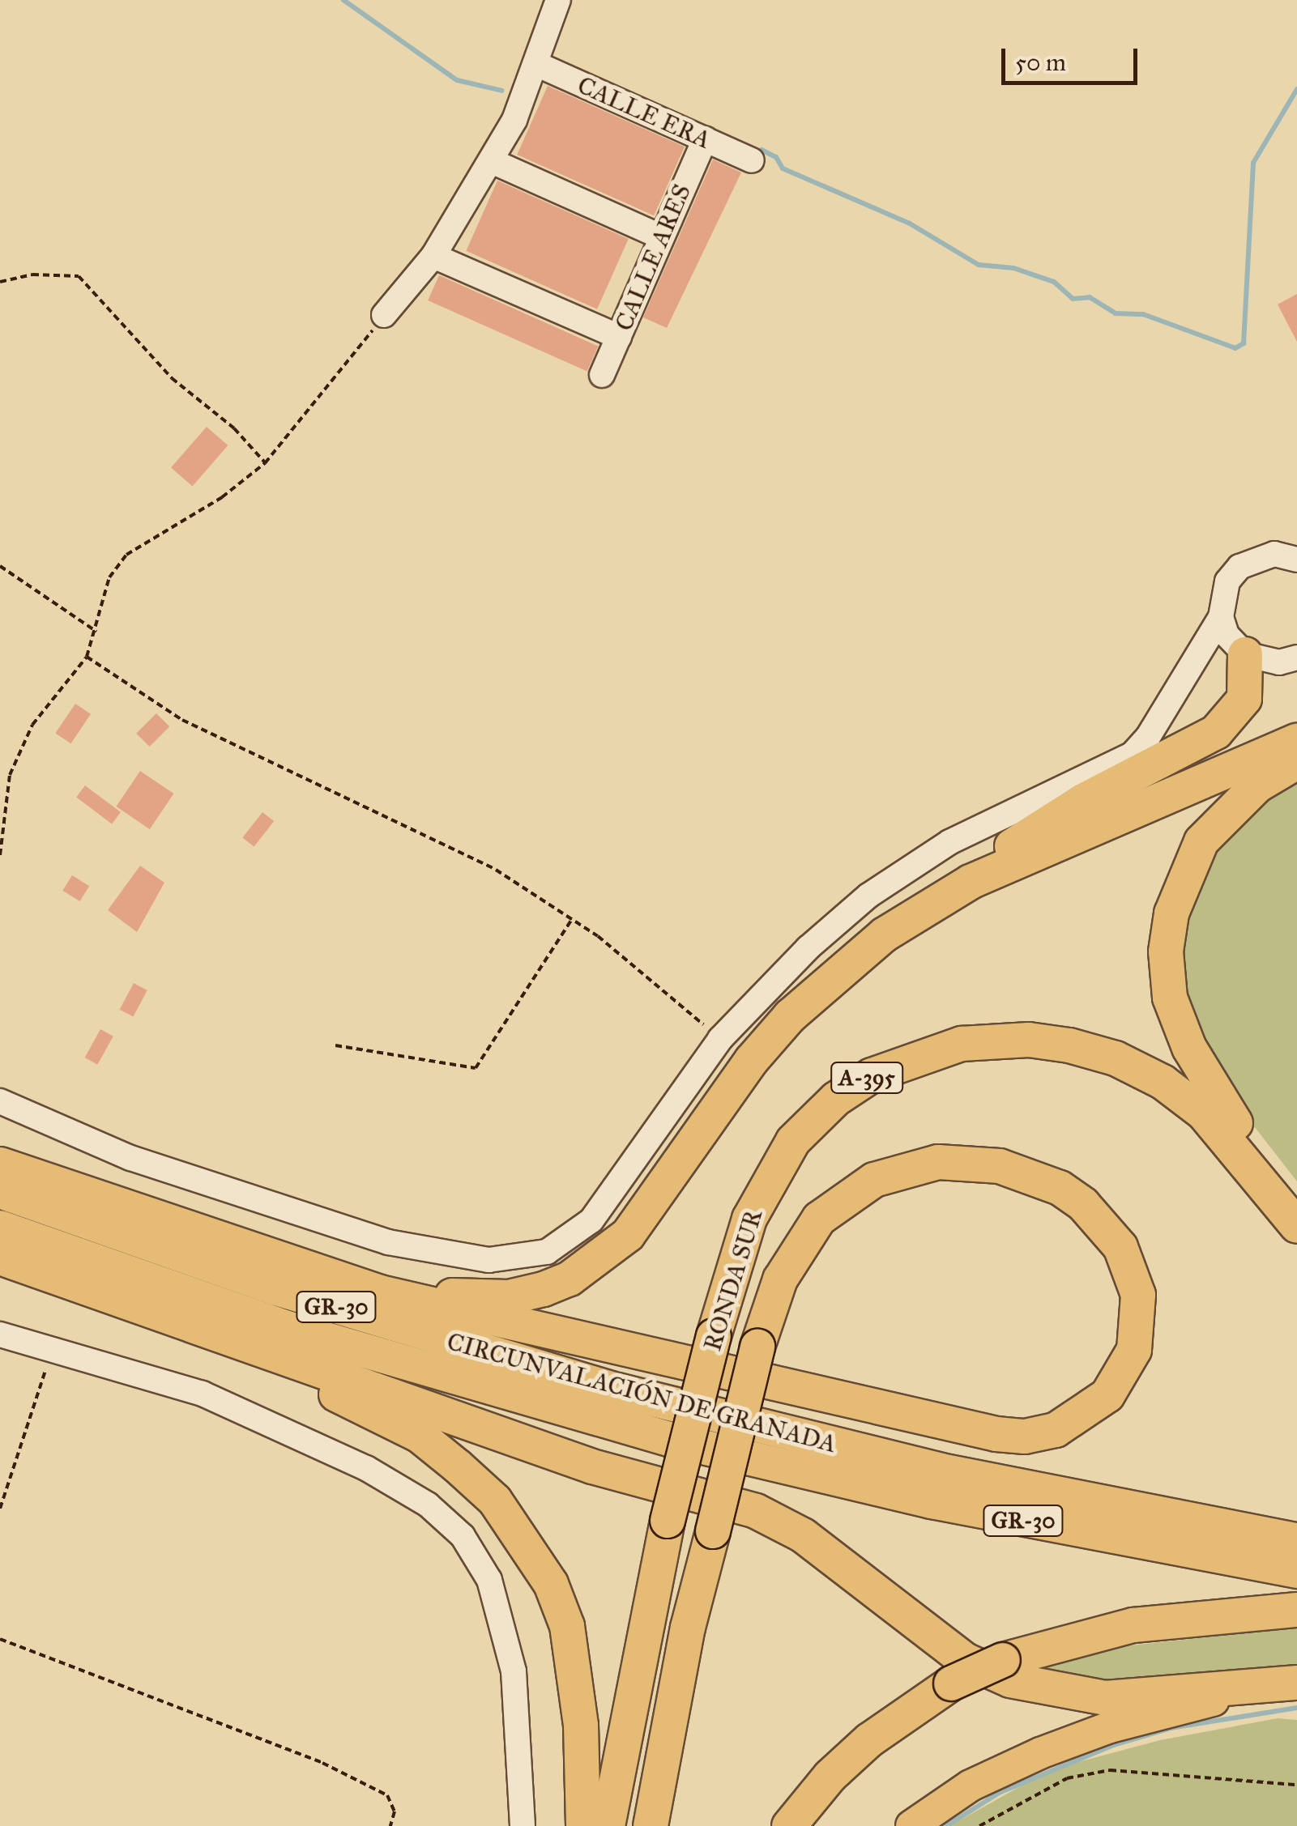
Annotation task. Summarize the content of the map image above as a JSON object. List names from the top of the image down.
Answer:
{
  "streets": {
    "highway": [
      "A-395",
      "RONDA SUR",
      "GR-30",
      "CIRCUNVALACIÓN DE GRANADA"
    ],
    "street": ["CALLE ERA", "CALLE ARES"]
  },
  "crossings": [
    ["CALLE ERA", "CALLE ARES"]
  ],
  "scale_bar": "50 m"
}
